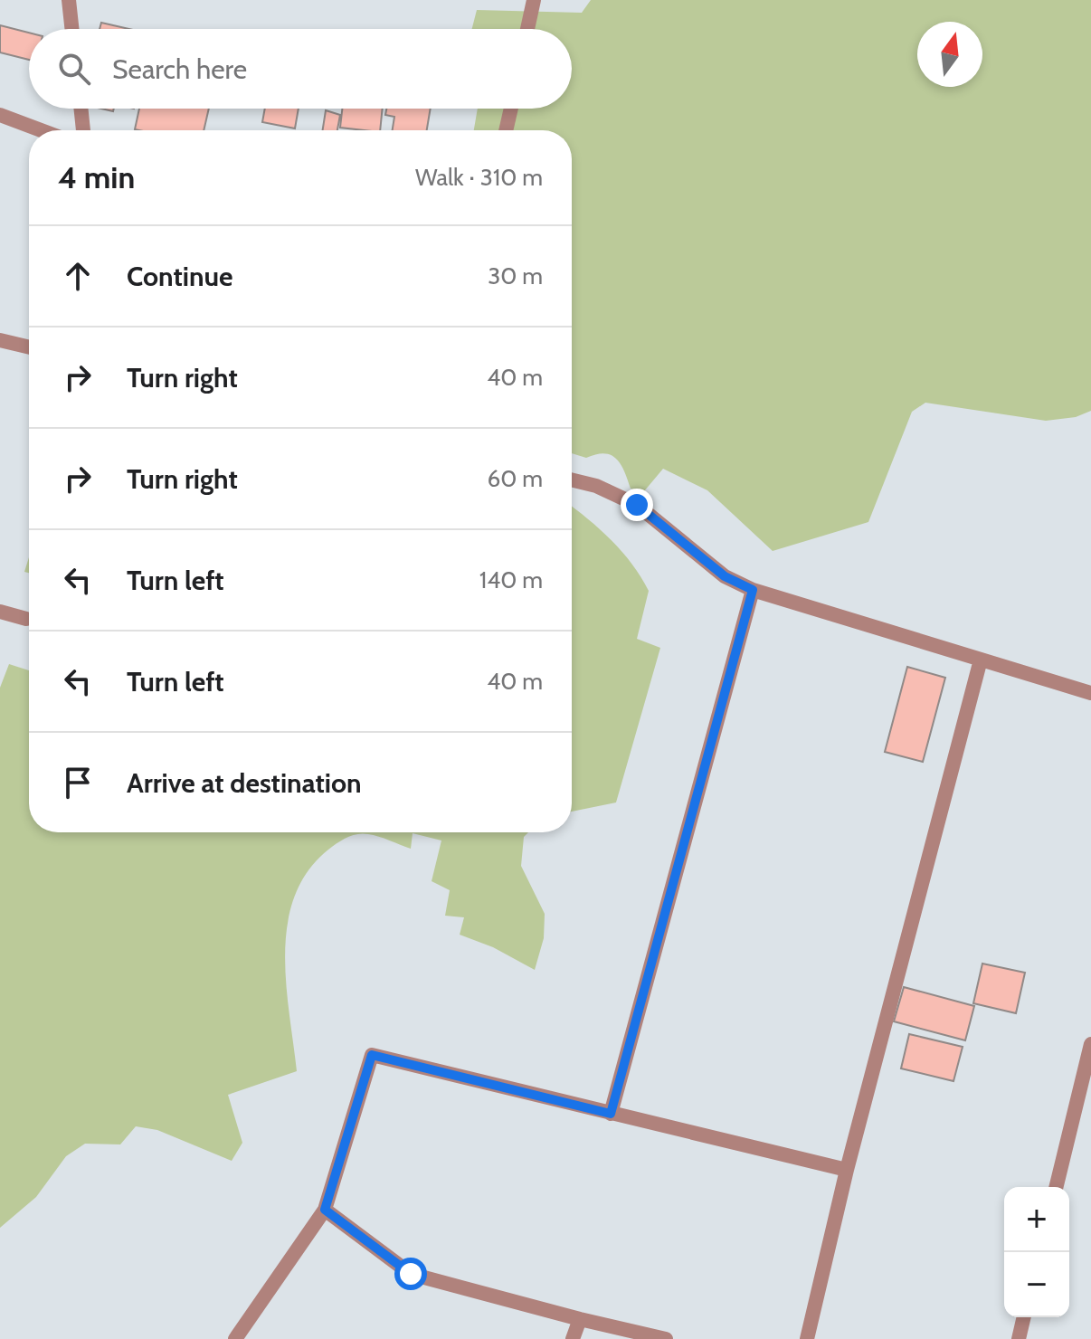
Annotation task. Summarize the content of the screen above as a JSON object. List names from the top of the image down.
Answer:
{
  "north": "top",
  "page": {
    "search": "Search here",
    "heading": ["4 min", "Walk · 310 m"],
    "list": [
      ["Continue", "30 m"],
      ["Turn right", "40 m"],
      ["Turn right", "60 m"],
      ["Turn left", "140 m"],
      ["Turn left", "40 m"],
      "Arrive at destination"
    ],
    "map_buttons": ["+", "−"]
  }
}
